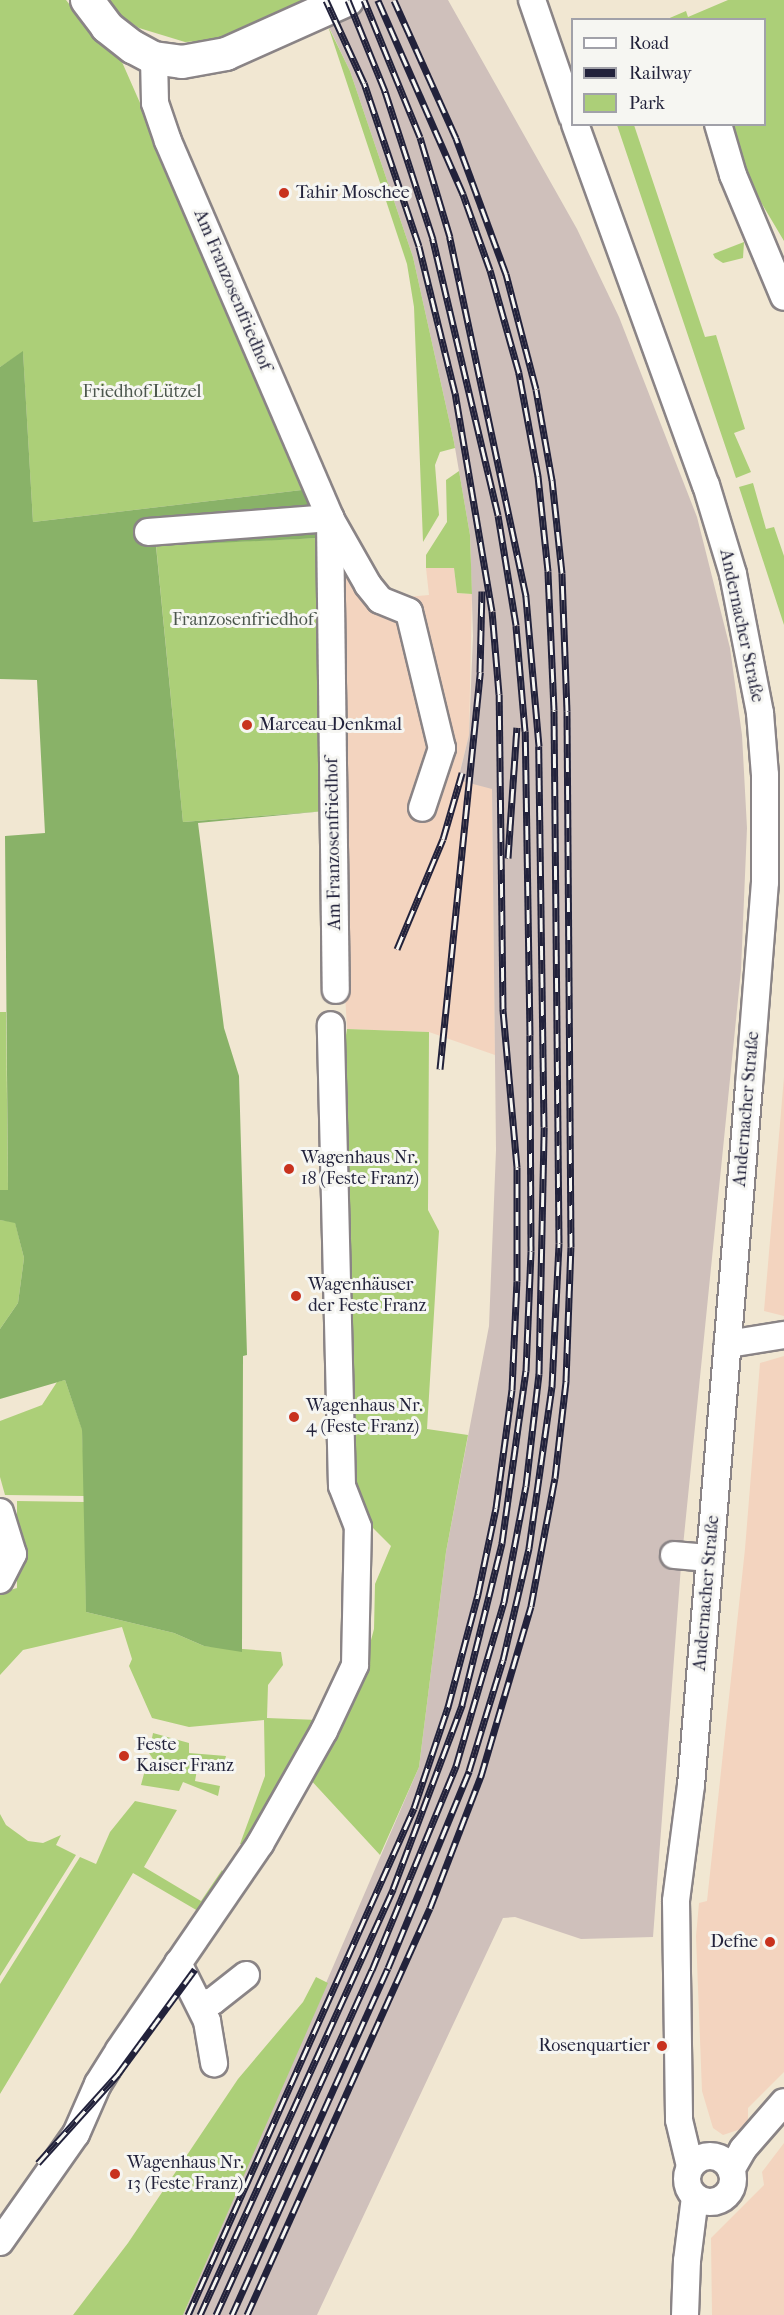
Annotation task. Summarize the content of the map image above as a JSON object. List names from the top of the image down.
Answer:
{
  "streets": {
    "street": ["Am Franzosenfriedhof", "Andernacher Straße"]
  },
  "parks": ["Friedhof Lützel", "Franzosenfriedhof"],
  "places": [
    "Tahir Moschee",
    "Marceau-Denkmal",
    "Wagenhaus Nr. 18 (Feste Franz)",
    "Wagenhäuser der Feste Franz",
    "Wagenhaus Nr. 4 (Feste Franz)",
    "Feste Kaiser Franz",
    "Defne",
    "Rosenquartier",
    "Wagenhaus Nr. 13 (Feste Franz)"
  ],
  "legend": ["Road", "Railway", "Park"]
}
